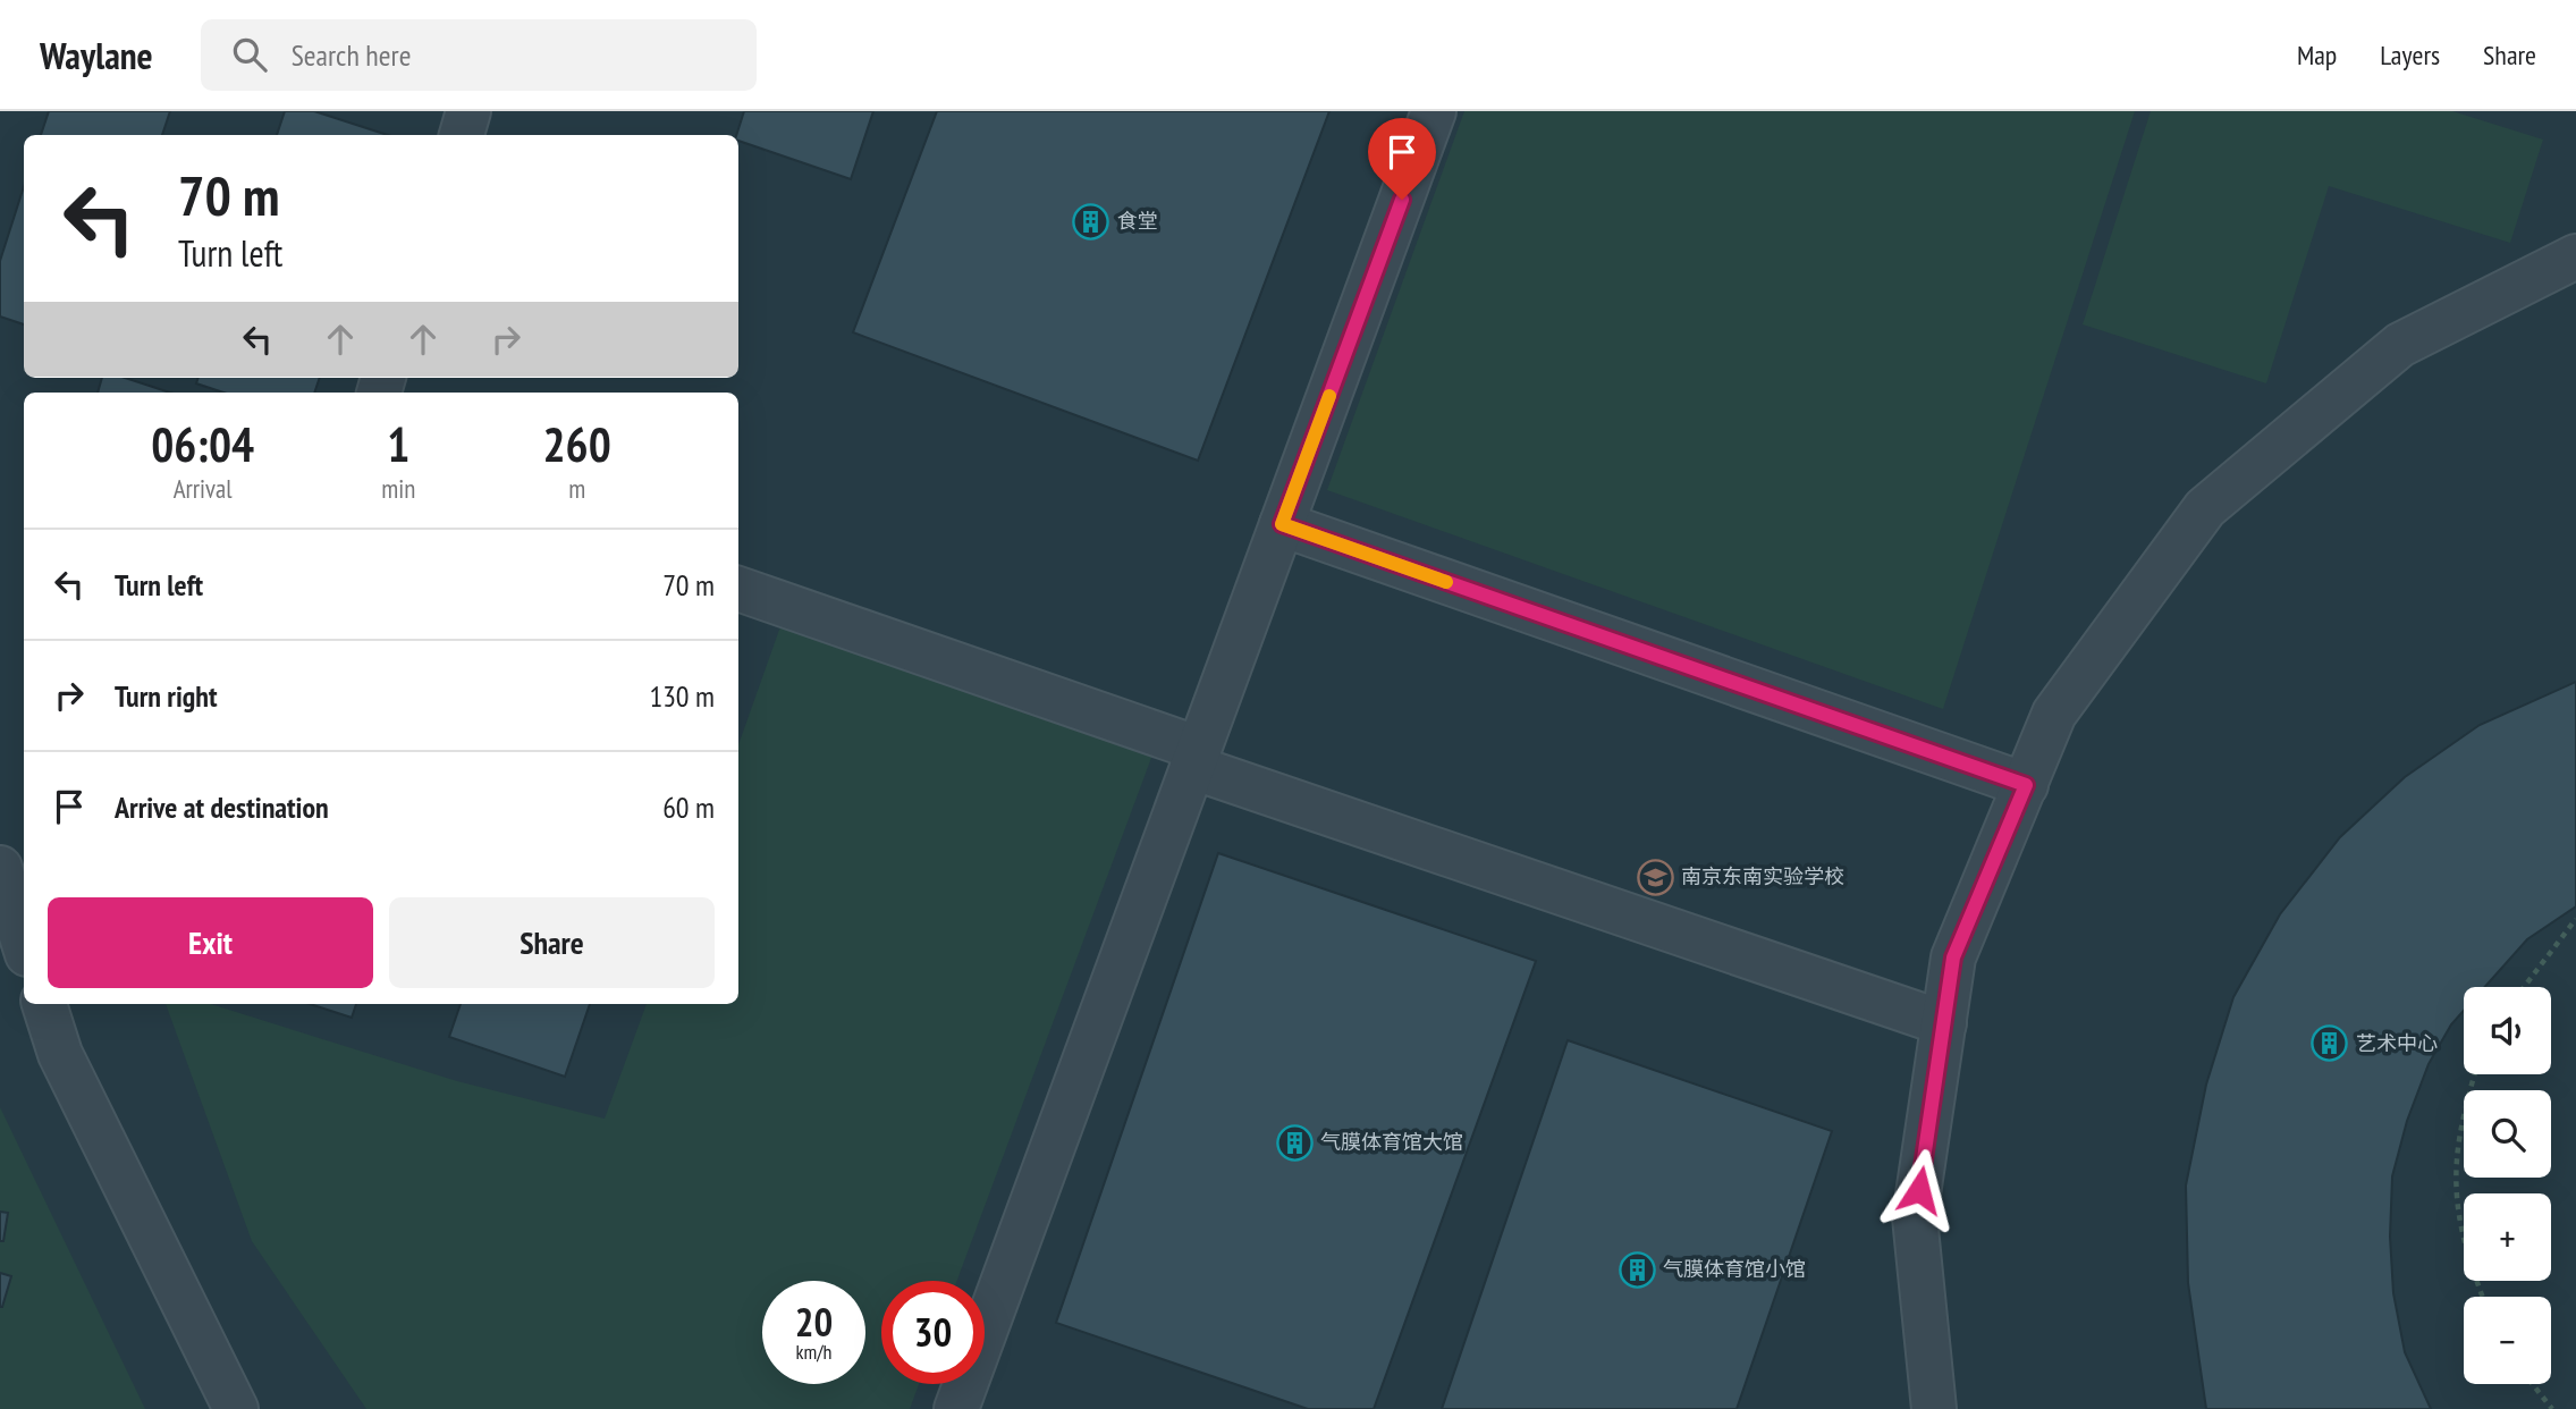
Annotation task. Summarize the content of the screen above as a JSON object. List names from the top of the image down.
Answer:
{
  "places": {
    "building": [
      "食堂",
      "艺术中心",
      "气膜体育馆大馆",
      "气膜体育馆小馆"
    ],
    "school or university": ["南京东南实验学校"]
  },
  "page": {
    "header": "Waylane",
    "search": "Search here",
    "nav": ["Map", "Layers", "Share"],
    "turn": ["70 m", "Turn left"],
    "eta": [
      "06:04",
      "Arrival",
      "1",
      "min",
      "260",
      "m"
    ],
    "list": [
      {
        "name": "Turn left",
        "value": "70 m"
      },
      {
        "name": "Turn right",
        "value": "130 m"
      },
      {
        "name": "Arrive at destination",
        "value": "60 m"
      }
    ],
    "buttons": ["Exit", "Share"],
    "map_buttons": ["+", "−"],
    "speed": "20 km/h",
    "limit": "30"
  }
}
